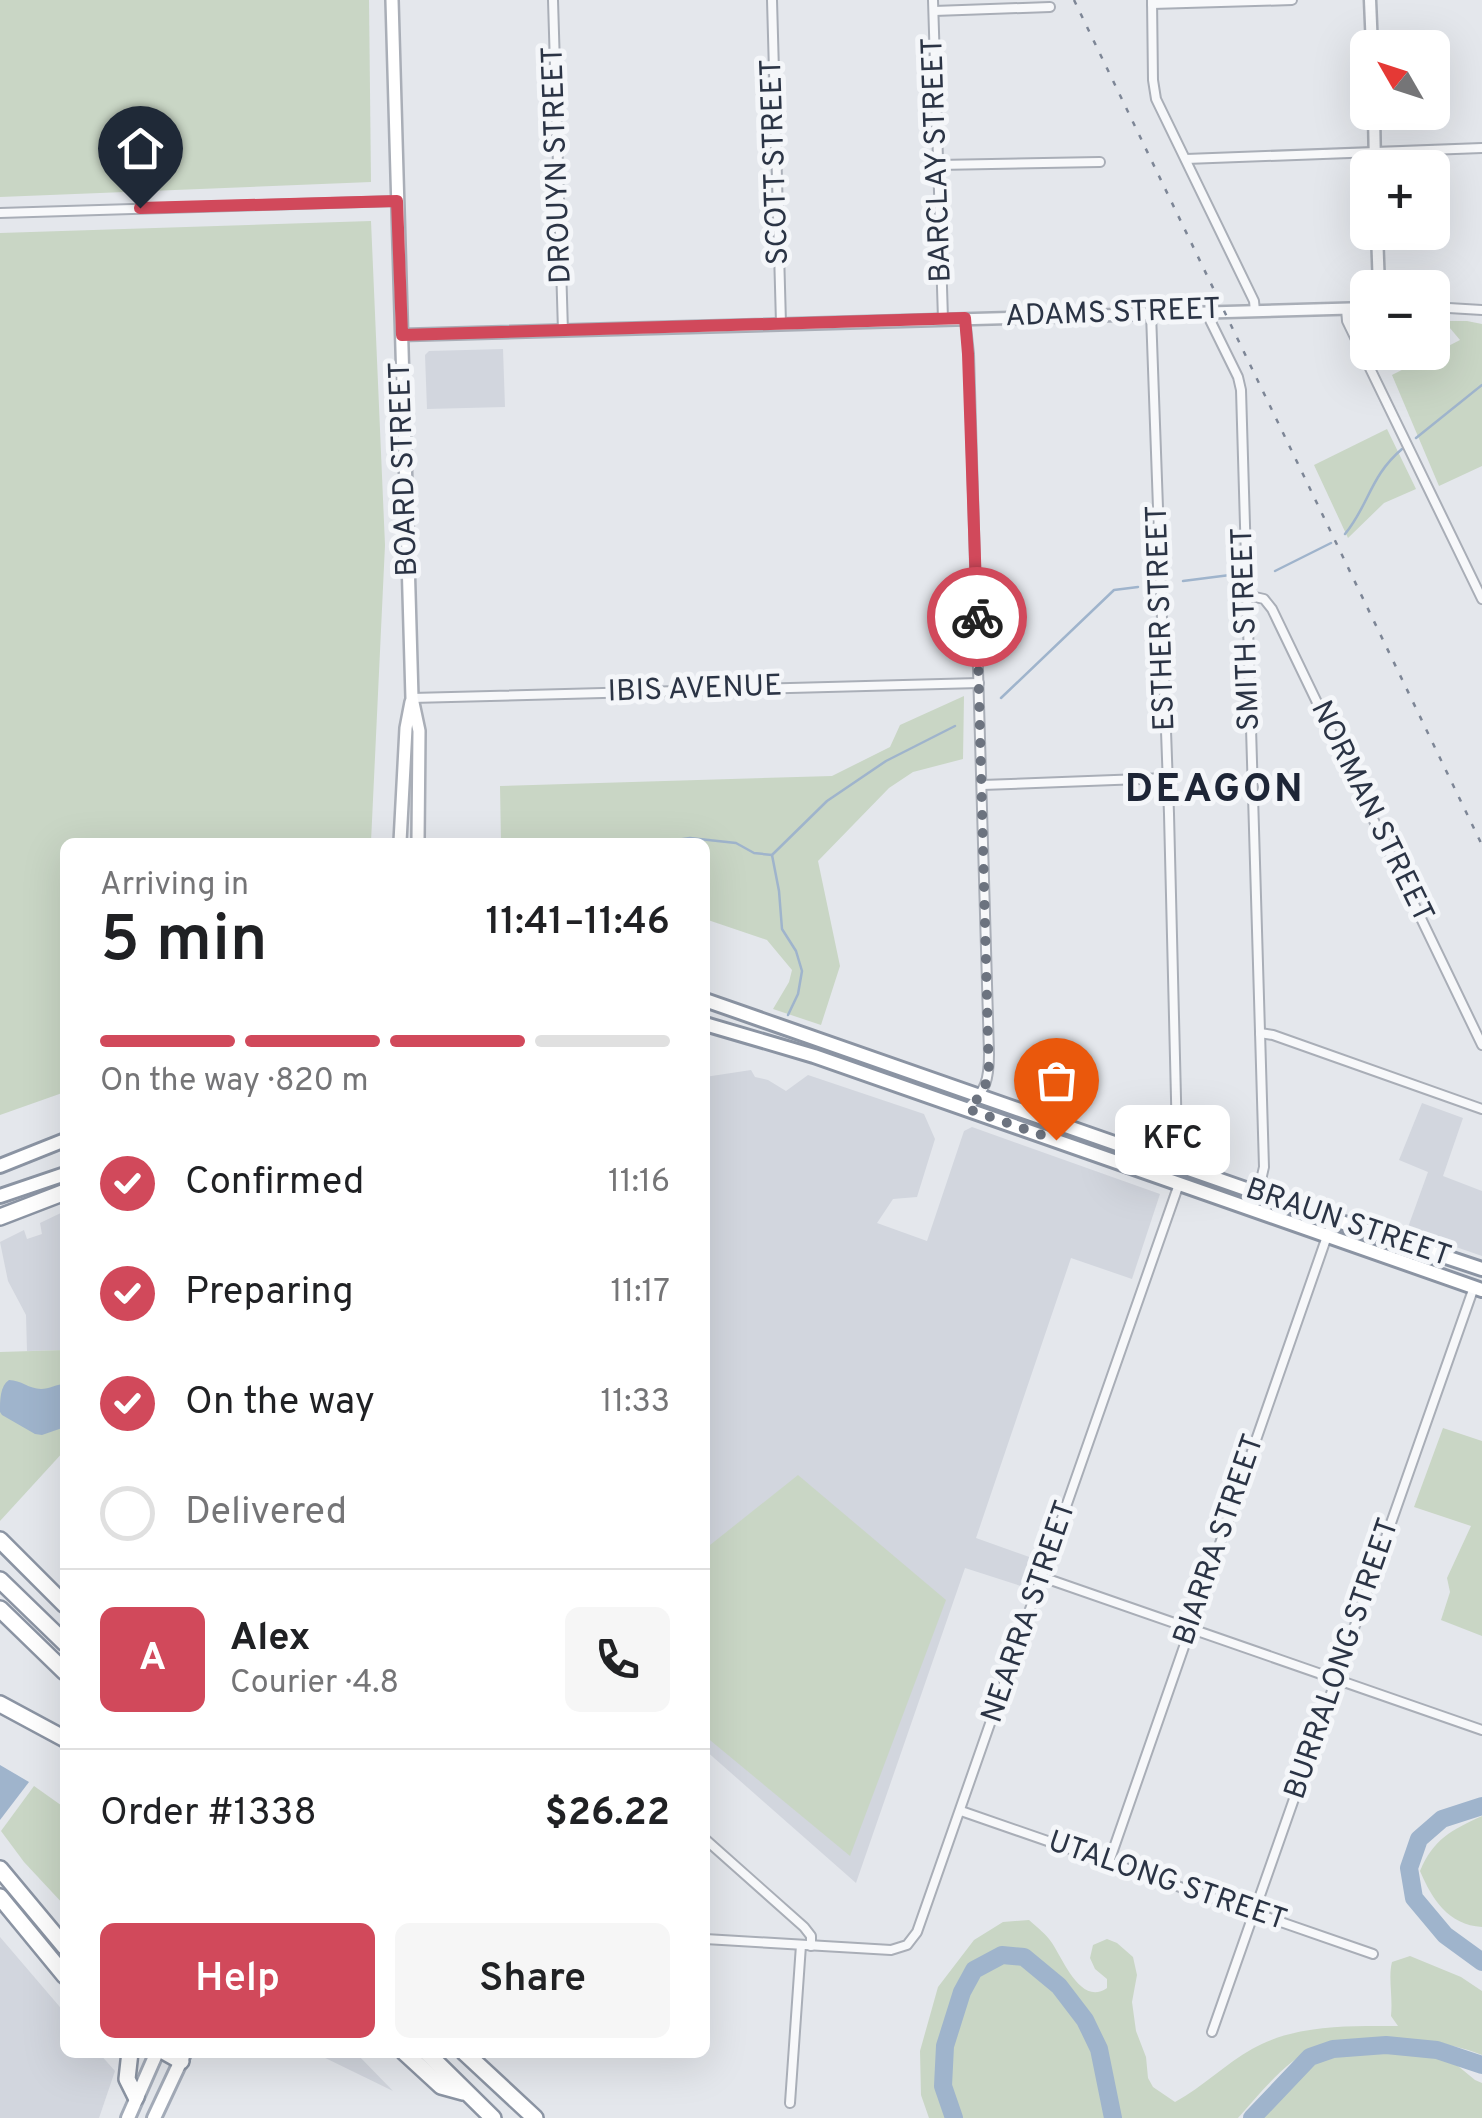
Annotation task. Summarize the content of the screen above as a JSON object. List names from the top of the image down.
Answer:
{
  "streets": {
    "main road": ["BOARD STREET", "BRAUN STREET"],
    "street": [
      "BARCLAY STREET",
      "SCOTT STREET",
      "DROUYN STREET",
      "ADAMS STREET",
      "ESTHER STREET",
      "SMITH STREET",
      "IBIS AVENUE",
      "NORMAN STREET",
      "BIARRA STREET",
      "NEARRA STREET",
      "BURRALONG STREET",
      "UTALONG STREET"
    ]
  },
  "crossings": [
    ["BARCLAY STREET", "ADAMS STREET"],
    ["SCOTT STREET", "ADAMS STREET"],
    ["DROUYN STREET", "ADAMS STREET"],
    ["ADAMS STREET", "BOARD STREET"],
    ["ADAMS STREET", "ESTHER STREET"],
    ["ADAMS STREET", "SMITH STREET"],
    ["BOARD STREET", "IBIS AVENUE"],
    ["ESTHER STREET", "BRAUN STREET"],
    ["SMITH STREET", "NORMAN STREET"],
    ["SMITH STREET", "BRAUN STREET"],
    ["BRAUN STREET", "BIARRA STREET"],
    ["BRAUN STREET", "NEARRA STREET"],
    ["BRAUN STREET", "BURRALONG STREET"],
    ["BIARRA STREET", "UTALONG STREET"],
    ["NEARRA STREET", "UTALONG STREET"],
    ["BURRALONG STREET", "UTALONG STREET"]
  ],
  "districts": ["DEAGON"],
  "places": ["KFC"],
  "north": "top left",
  "page": {
    "map_buttons": ["+", "−"],
    "heading": ["5 min", "Arriving in", "11:41–11:46"],
    "panel": [
      "Alex",
      "Courier · 4.8",
      "Order #1338",
      "$26.22"
    ],
    "bar": "On the way · 820 m",
    "bubble": "KFC",
    "list": [
      ["Confirmed", "11:16"],
      ["Preparing", "11:17"],
      ["On the way", "11:33"],
      "Delivered"
    ],
    "round": "A",
    "buttons": ["Help", "Share"]
  }
}
